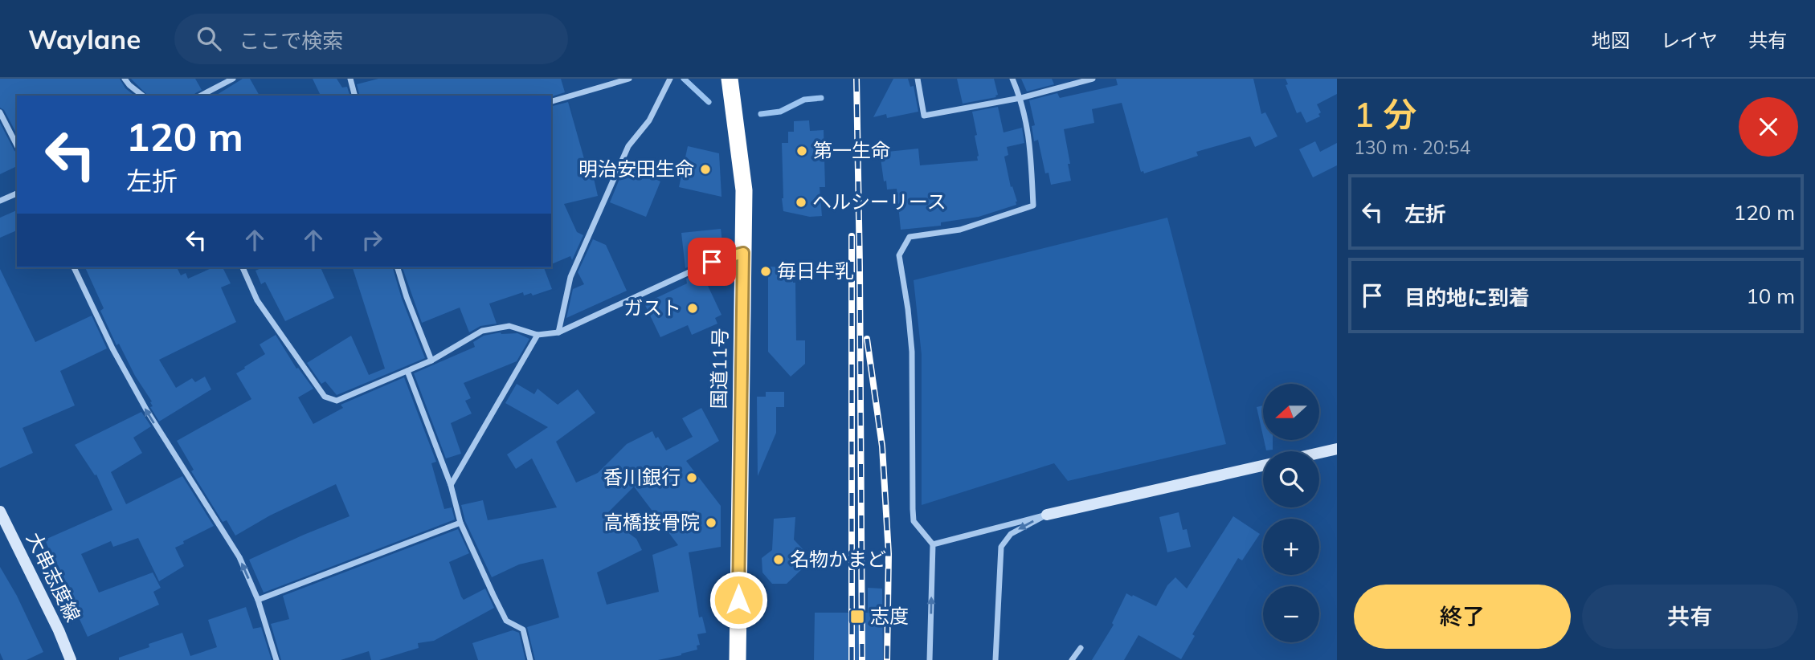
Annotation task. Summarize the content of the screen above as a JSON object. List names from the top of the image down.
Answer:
{
  "streets": {
    "highway": ["国道11号"],
    "street": ["大串志度線"]
  },
  "places": {
    "other": [
      "第一生命",
      "明治安田生命",
      "ヘルシーリース",
      "毎日牛乳",
      "ガスト",
      "香川銀行",
      "高橋接骨院",
      "名物かまど"
    ],
    "transit": ["志度"]
  },
  "north": "left",
  "page": {
    "header": "Waylane",
    "search": "ここで検索",
    "nav": ["地図", "レイヤ", "共有"],
    "heading": ["1 分", "130 m · 20:54"],
    "turn": ["120 m", "左折"],
    "list": [
      {
        "name": "左折",
        "value": "120 m"
      },
      {
        "name": "目的地に到着",
        "value": "10 m"
      }
    ],
    "map_buttons": ["+", "−"],
    "buttons": ["終了", "共有"]
  }
}
